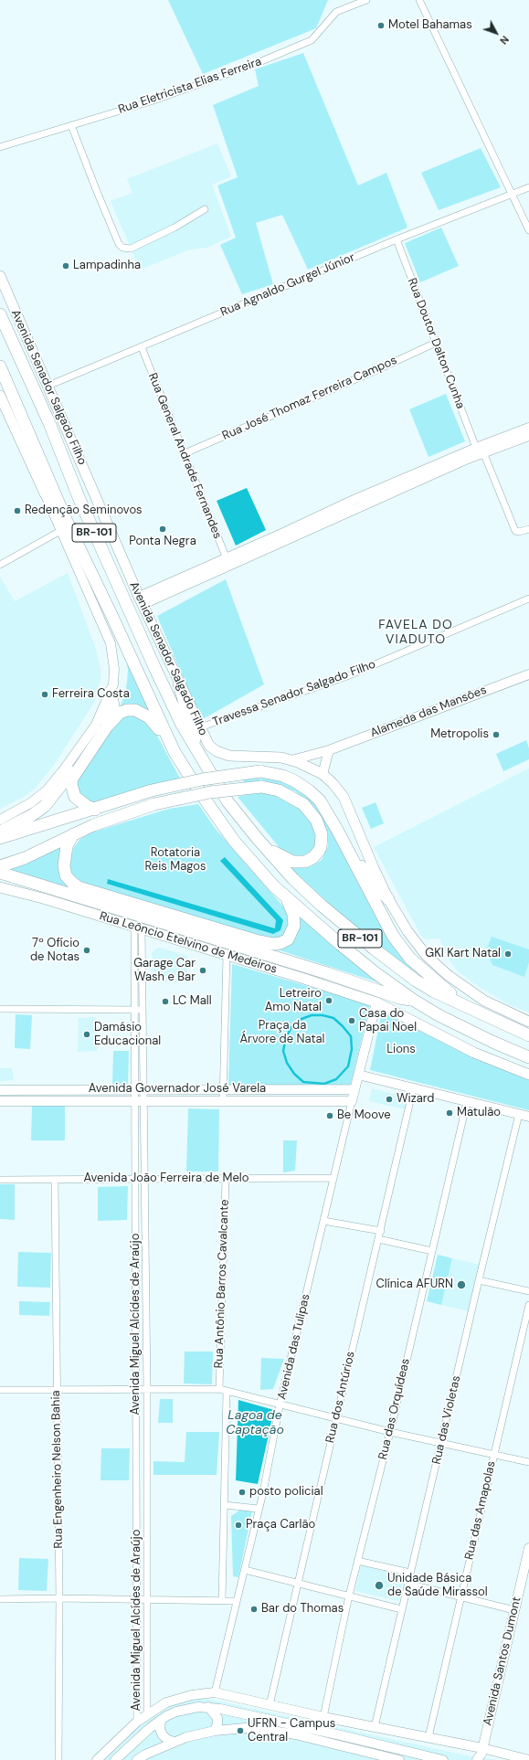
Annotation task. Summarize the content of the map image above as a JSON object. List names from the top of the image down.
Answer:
{
  "streets": {
    "highway": ["Avenida Senador Salgado Filho", "BR-101"],
    "main road": ["Rua Leôncio Etelvino de Medeiros"],
    "street": [
      "Rua Eletricista Elias Ferreira",
      "Rua Agnaldo Gurgel Júnior",
      "Rua Doutor Dalton Cunha",
      "Rua José Thomaz Ferreira Campos",
      "Rua General Andrade Fernandes",
      "Travessa Senador Salgado Filho",
      "Alameda das Mansões",
      "Avenida Governador José Varela",
      "Avenida João Ferreira de Melo",
      "Rua Antônio Barros Cavalcante",
      "Avenida Miguel Alcídes de Araújo",
      "Avenida das Tulipas",
      "Rua dos Antúrios",
      "Rua das Orquídeas",
      "Rua das Violetas",
      "Rua Engenheiro Nelson Bahia",
      "Rua das Amapolas",
      "Avenida Santos Dumont"
    ]
  },
  "crossings": [
    ["Rua Agnaldo Gurgel Júnior", "Rua Doutor Dalton Cunha"],
    ["Rua Agnaldo Gurgel Júnior", "Avenida Senador Salgado Filho"],
    ["Rua Agnaldo Gurgel Júnior", "Rua General Andrade Fernandes"],
    ["Rua Doutor Dalton Cunha", "Rua José Thomaz Ferreira Campos"],
    ["Avenida Senador Salgado Filho", "Travessa Senador Salgado Filho"],
    ["Avenida Senador Salgado Filho", "Alameda das Mansões"],
    ["Rua José Thomaz Ferreira Campos", "Rua General Andrade Fernandes"],
    ["Rua Leôncio Etelvino de Medeiros", "Avenida Miguel Alcídes de Araújo"],
    ["Rua Leôncio Etelvino de Medeiros", "Avenida das Tulipas"],
    ["Avenida Governador José Varela", "Avenida Miguel Alcídes de Araújo"],
    ["Avenida Governador José Varela", "Avenida das Tulipas"],
    ["Avenida João Ferreira de Melo", "Rua Antônio Barros Cavalcante"],
    ["Avenida João Ferreira de Melo", "Avenida Miguel Alcídes de Araújo"],
    ["Avenida João Ferreira de Melo", "Avenida das Tulipas"],
    ["Avenida João Ferreira de Melo", "Rua Engenheiro Nelson Bahia"]
  ],
  "districts": ["FAVELA DO VIADUTO"],
  "water": ["Lagoa de Captação"],
  "parks": ["Rotatoria Reis Magos", "Praça da Árvore de Natal", "Lions"],
  "places": [
    "Motel Bahamas",
    "Lampadinha",
    "Redenção Seminovos",
    "Ponta Negra",
    "Ferreira Costa",
    "Metropolis",
    "7º Ofício de Notas",
    "GKI Kart Natal",
    "Garage Car Wash e Bar",
    "Letreiro Amo Natal",
    "LC Mall",
    "Casa do Papai Noel",
    "Damásio Educacional",
    "Wizard",
    "Matulão",
    "Be Moove",
    "Clínica AFURN",
    "posto policial",
    "Praça Carlão",
    "Unidade Básica de Saúde Mirassol",
    "Bar do Thomas",
    "UFRN - Campus Central"
  ],
  "north": "bottom right"
}
